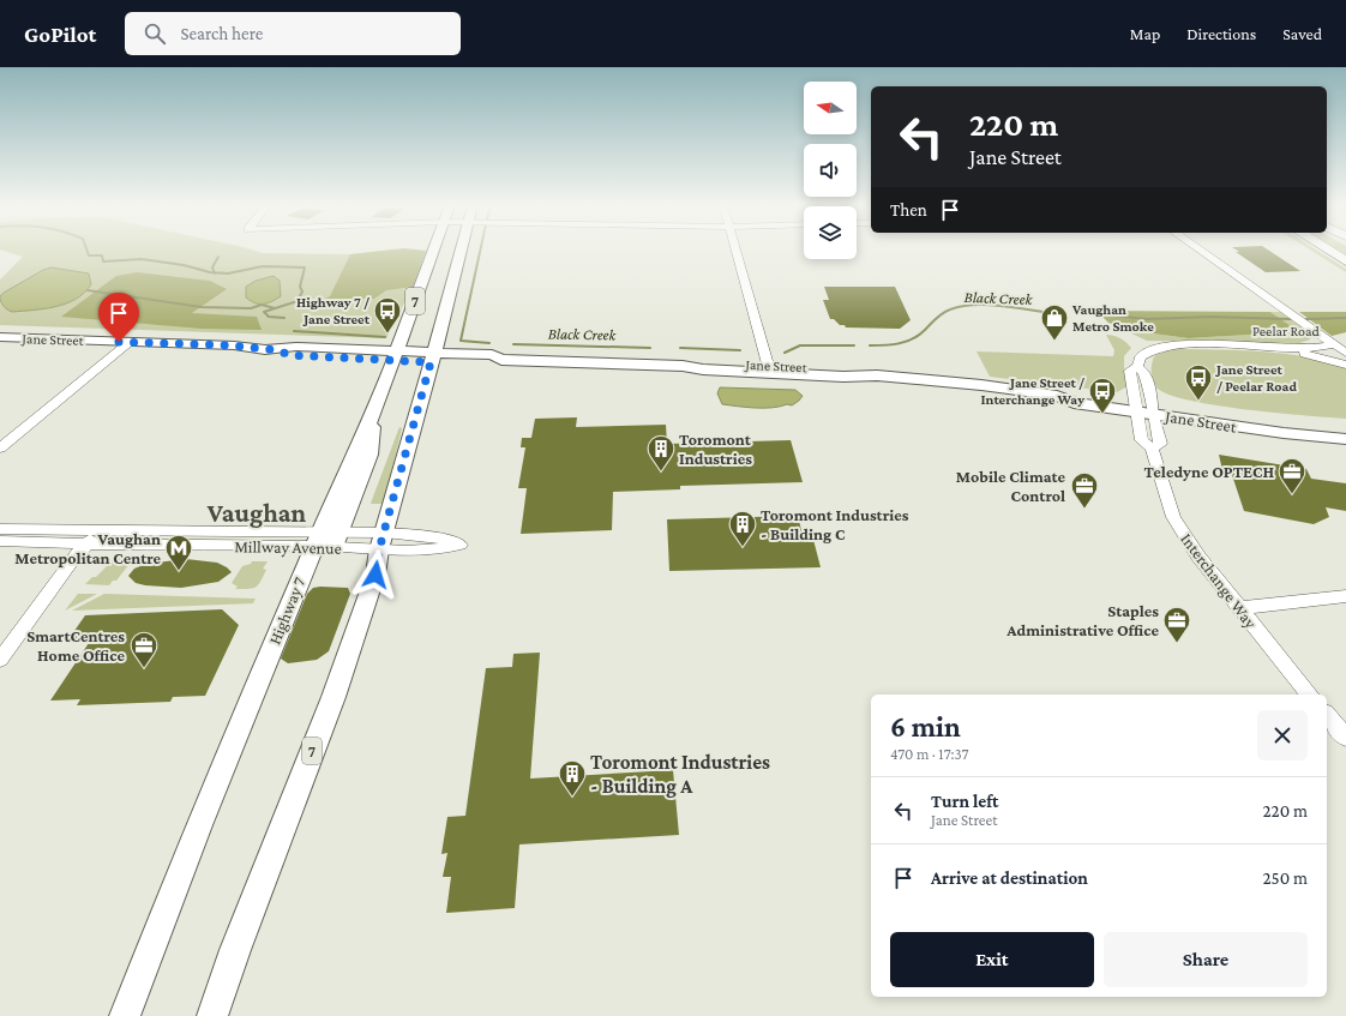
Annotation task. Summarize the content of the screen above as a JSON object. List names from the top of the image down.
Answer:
{
  "streets": {
    "main road": ["7", "Jane Street", "Highway 7"],
    "street": ["Peelar Road", "Millway Avenue", "Interchange Way"]
  },
  "crossings": [
    ["7", "Jane Street"],
    ["7", "Millway Avenue"],
    ["7", "Highway 7"],
    ["Peelar Road", "Jane Street"],
    ["Peelar Road", "Interchange Way"],
    ["Jane Street", "Interchange Way"],
    ["Jane Street", "Highway 7"],
    ["Millway Avenue", "Highway 7"]
  ],
  "districts": ["Vaughan"],
  "water": ["Black Creek"],
  "places": {
    "bus stop": ["Highway 7 / Jane Street", "Jane Street / Peelar Road", "Jane Street / Interchange Way"],
    "shop": ["Vaughan Metro Smoke"],
    "building": ["Toromont Industries", "Toromont Industries - Building C", "Toromont Industries - Building A"],
    "office": [
      "Teledyne OPTECH",
      "Mobile Climate Control",
      "Staples Administrative Office",
      "SmartCentres Home Office"
    ],
    "metro station": ["Vaughan Metropolitan Centre"]
  },
  "north": "left",
  "page": {
    "header": "GoPilot",
    "search": "Search here",
    "nav": ["Map", "Directions", "Saved"],
    "turn": ["220 m", "Jane Street"],
    "then": "Then",
    "heading": ["6 min", "470 m · 17:37"],
    "list": [
      {
        "name": "Turn left",
        "note": "Jane Street",
        "value": "220 m"
      },
      {
        "name": "Arrive at destination",
        "value": "250 m"
      }
    ],
    "buttons": ["Exit", "Share"]
  }
}
